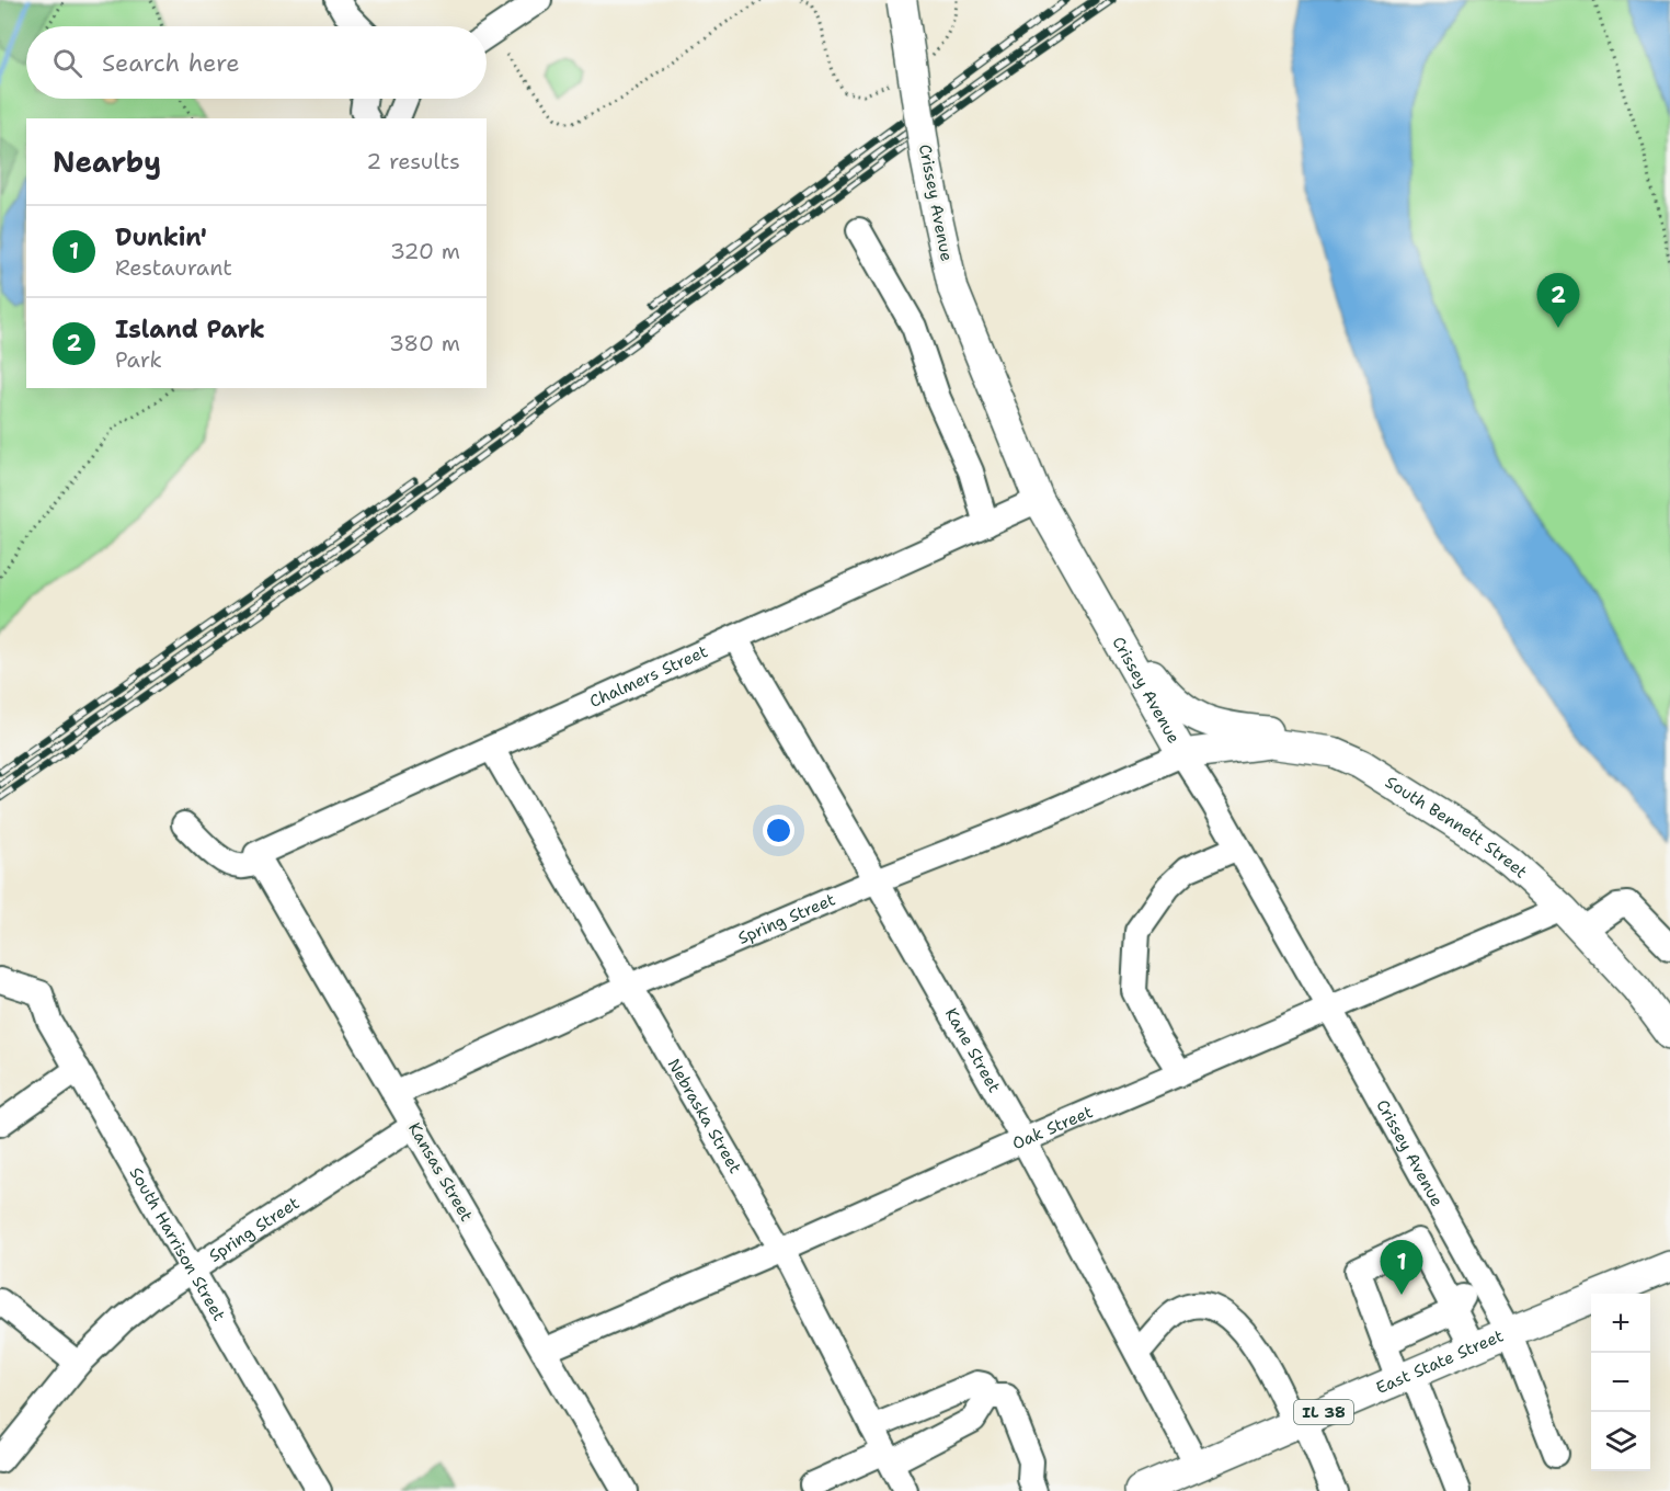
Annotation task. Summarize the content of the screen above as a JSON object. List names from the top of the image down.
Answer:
{
  "streets": {
    "main road": [
      "Crissey Avenue",
      "South Bennett Street",
      "East State Street",
      "IL 38"
    ],
    "street": [
      "Chalmers Street",
      "Spring Street",
      "Kane Street",
      "Nebraska Street",
      "Oak Street",
      "Kansas Street",
      "South Harrison Street"
    ]
  },
  "crossings": [
    ["Crissey Avenue", "Chalmers Street"],
    ["Crissey Avenue", "South Bennett Street"],
    ["Crissey Avenue", "Spring Street"],
    ["Crissey Avenue", "Oak Street"],
    ["Crissey Avenue", "East State Street"],
    ["Chalmers Street", "Kane Street"],
    ["Chalmers Street", "Nebraska Street"],
    ["Chalmers Street", "Kansas Street"],
    ["South Bennett Street", "Spring Street"],
    ["South Bennett Street", "Oak Street"],
    ["Spring Street", "Kane Street"],
    ["Spring Street", "Nebraska Street"],
    ["Spring Street", "Kansas Street"],
    ["Spring Street", "South Harrison Street"],
    ["Kane Street", "Oak Street"],
    ["Kane Street", "East State Street"],
    ["Nebraska Street", "Oak Street"],
    ["Oak Street", "Kansas Street"]
  ],
  "page": {
    "search": "Search here",
    "heading": ["Nearby", "2 results"],
    "list": [
      {
        "mark": "1",
        "name": "Dunkin'",
        "note": "Restaurant",
        "value": "320 m"
      },
      {
        "mark": "2",
        "name": "Island Park",
        "note": "Park",
        "value": "380 m"
      }
    ],
    "pins": ["2", "1"],
    "map_buttons": ["+", "−"]
  }
}
